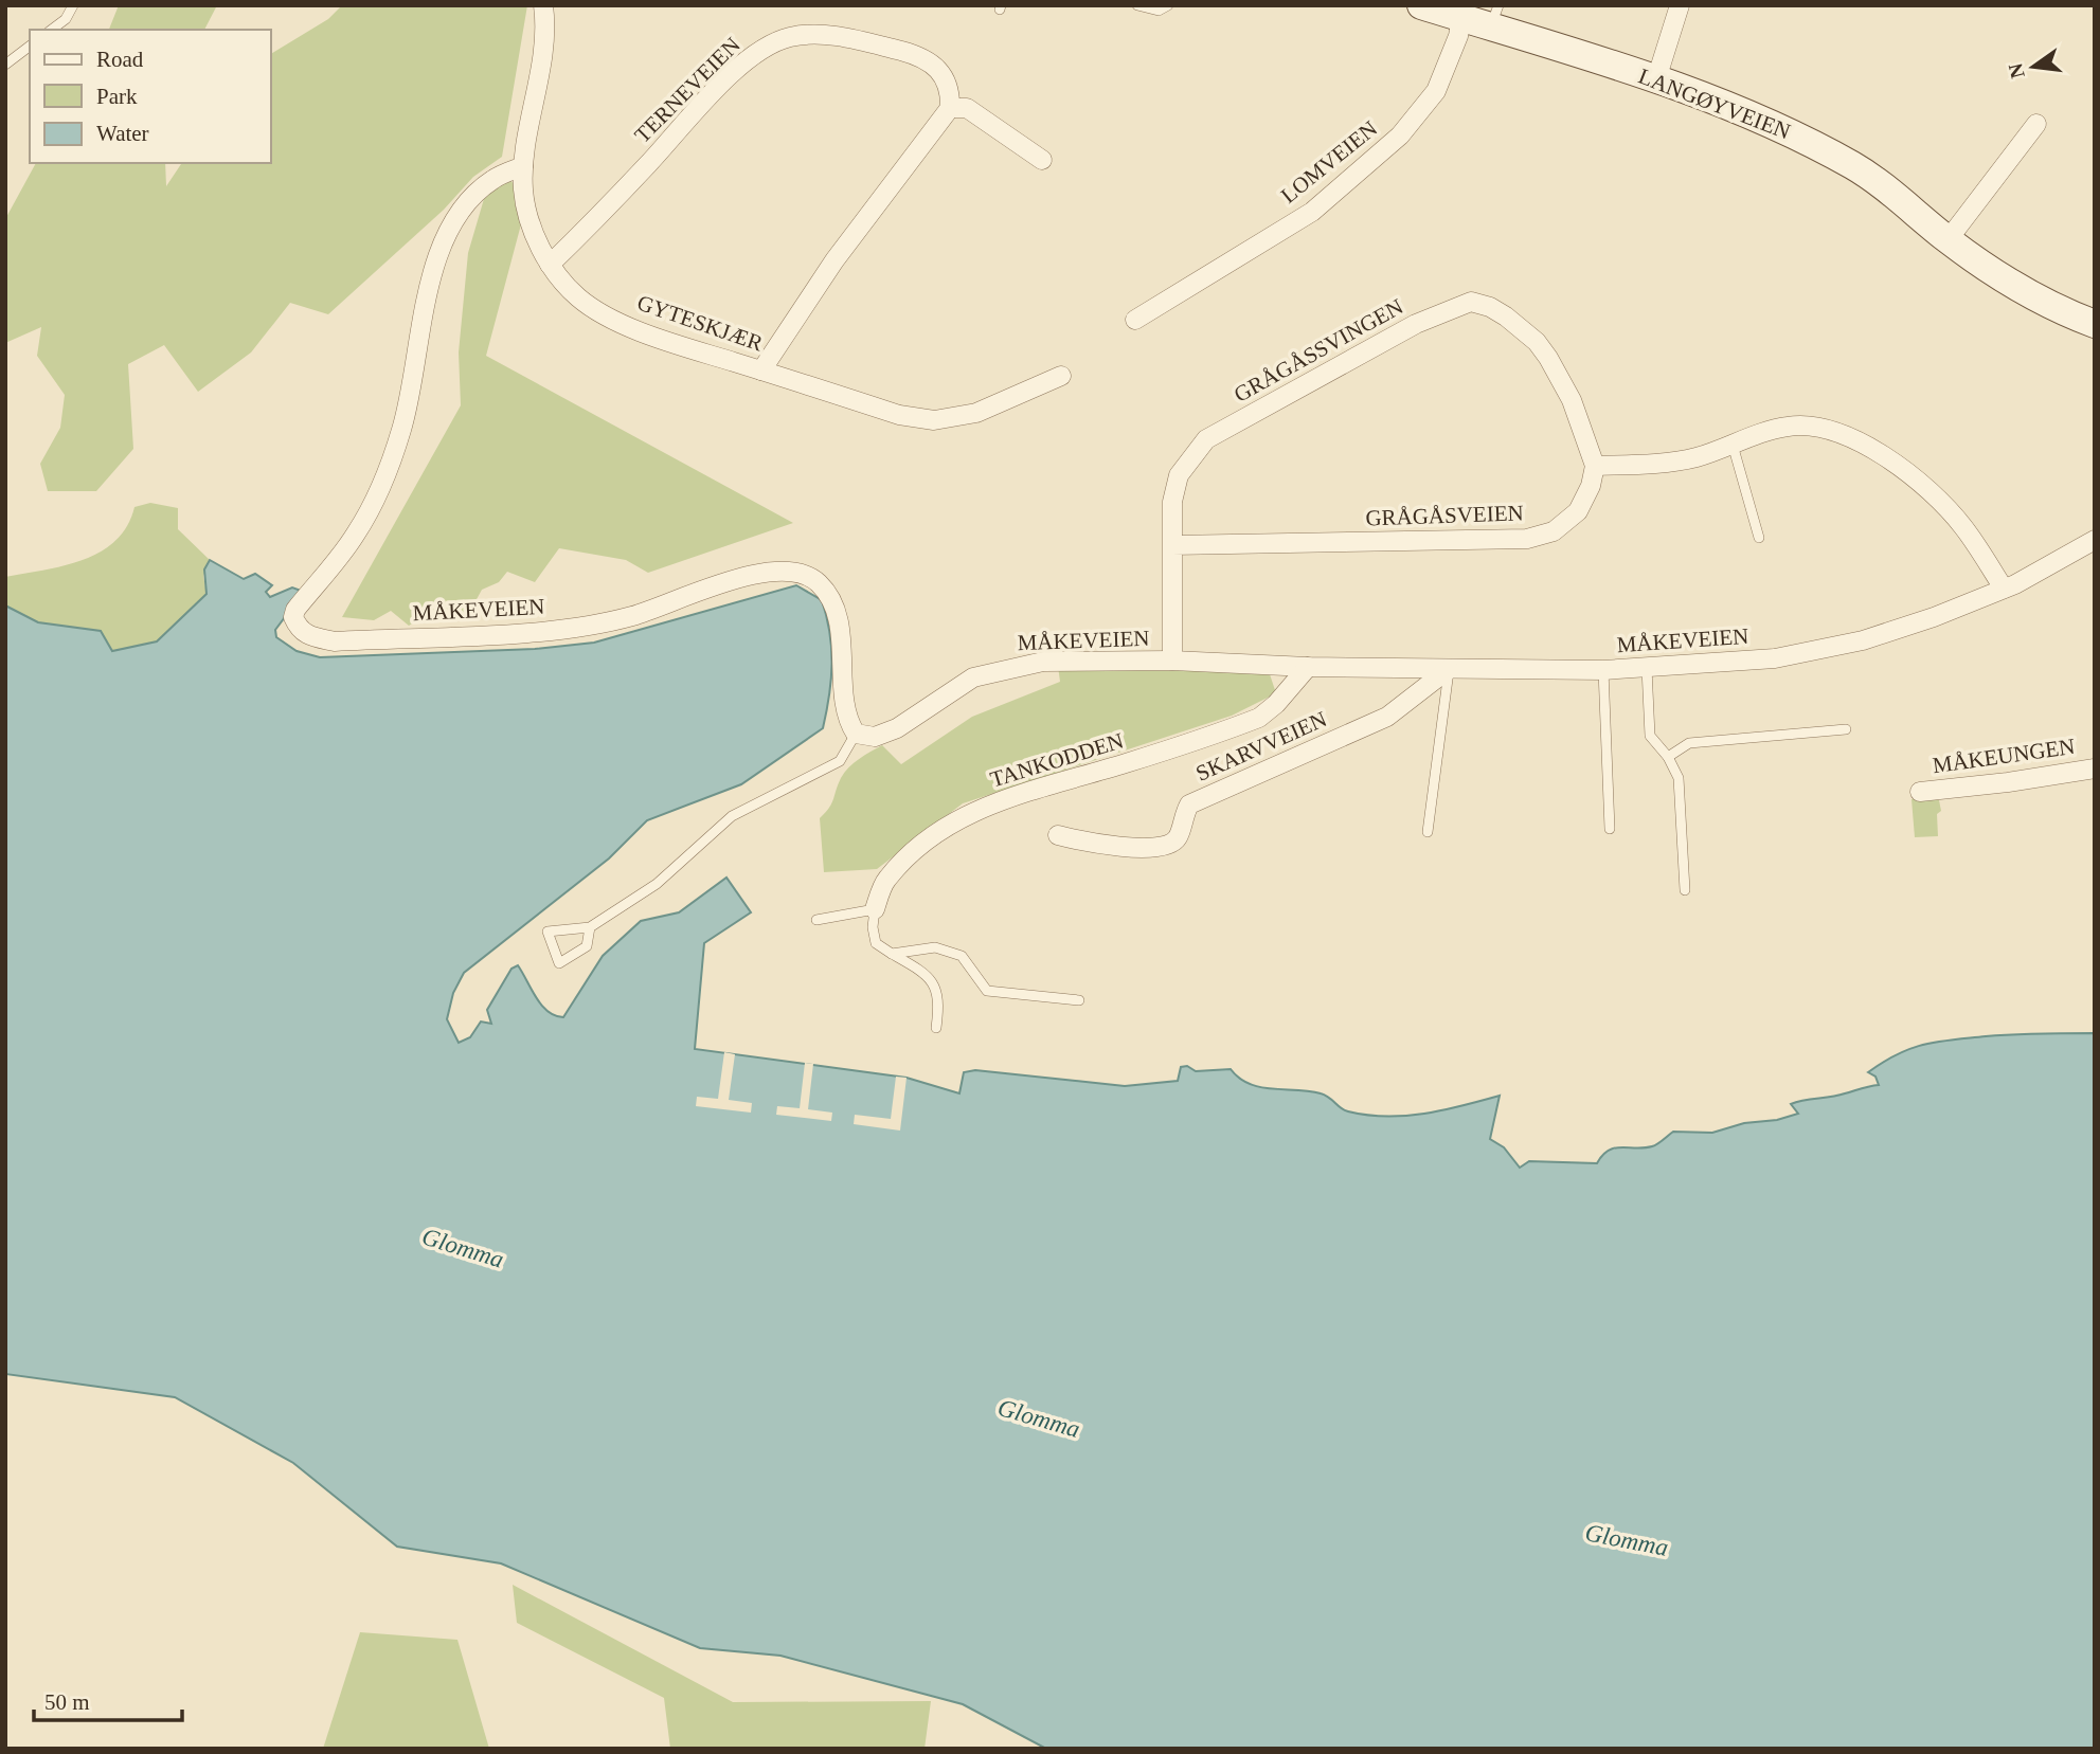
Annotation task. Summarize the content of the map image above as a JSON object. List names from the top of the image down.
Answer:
{
  "streets": {
    "main road": ["LANGØYVEIEN"],
    "street": [
      "TERNEVEIEN",
      "LOMVEIEN",
      "GYTESKJÆR",
      "GRÅGÅSSVINGEN",
      "GRÅGÅSVEIEN",
      "MÅKEVEIEN",
      "SKARVVEIEN",
      "MÅKEUNGEN",
      "TANKODDEN"
    ]
  },
  "crossings": [
    ["TERNEVEIEN", "GYTESKJÆR"],
    ["LANGØYVEIEN", "LOMVEIEN"],
    ["GYTESKJÆR", "MÅKEVEIEN"],
    ["GRÅGÅSSVINGEN", "GRÅGÅSVEIEN"],
    ["GRÅGÅSSVINGEN", "MÅKEVEIEN"],
    ["MÅKEVEIEN", "SKARVVEIEN"],
    ["MÅKEVEIEN", "TANKODDEN"]
  ],
  "water": ["Glomma"],
  "legend": ["Road", "Park", "Water"],
  "scale_bar": "50 m",
  "north": "left"
}
